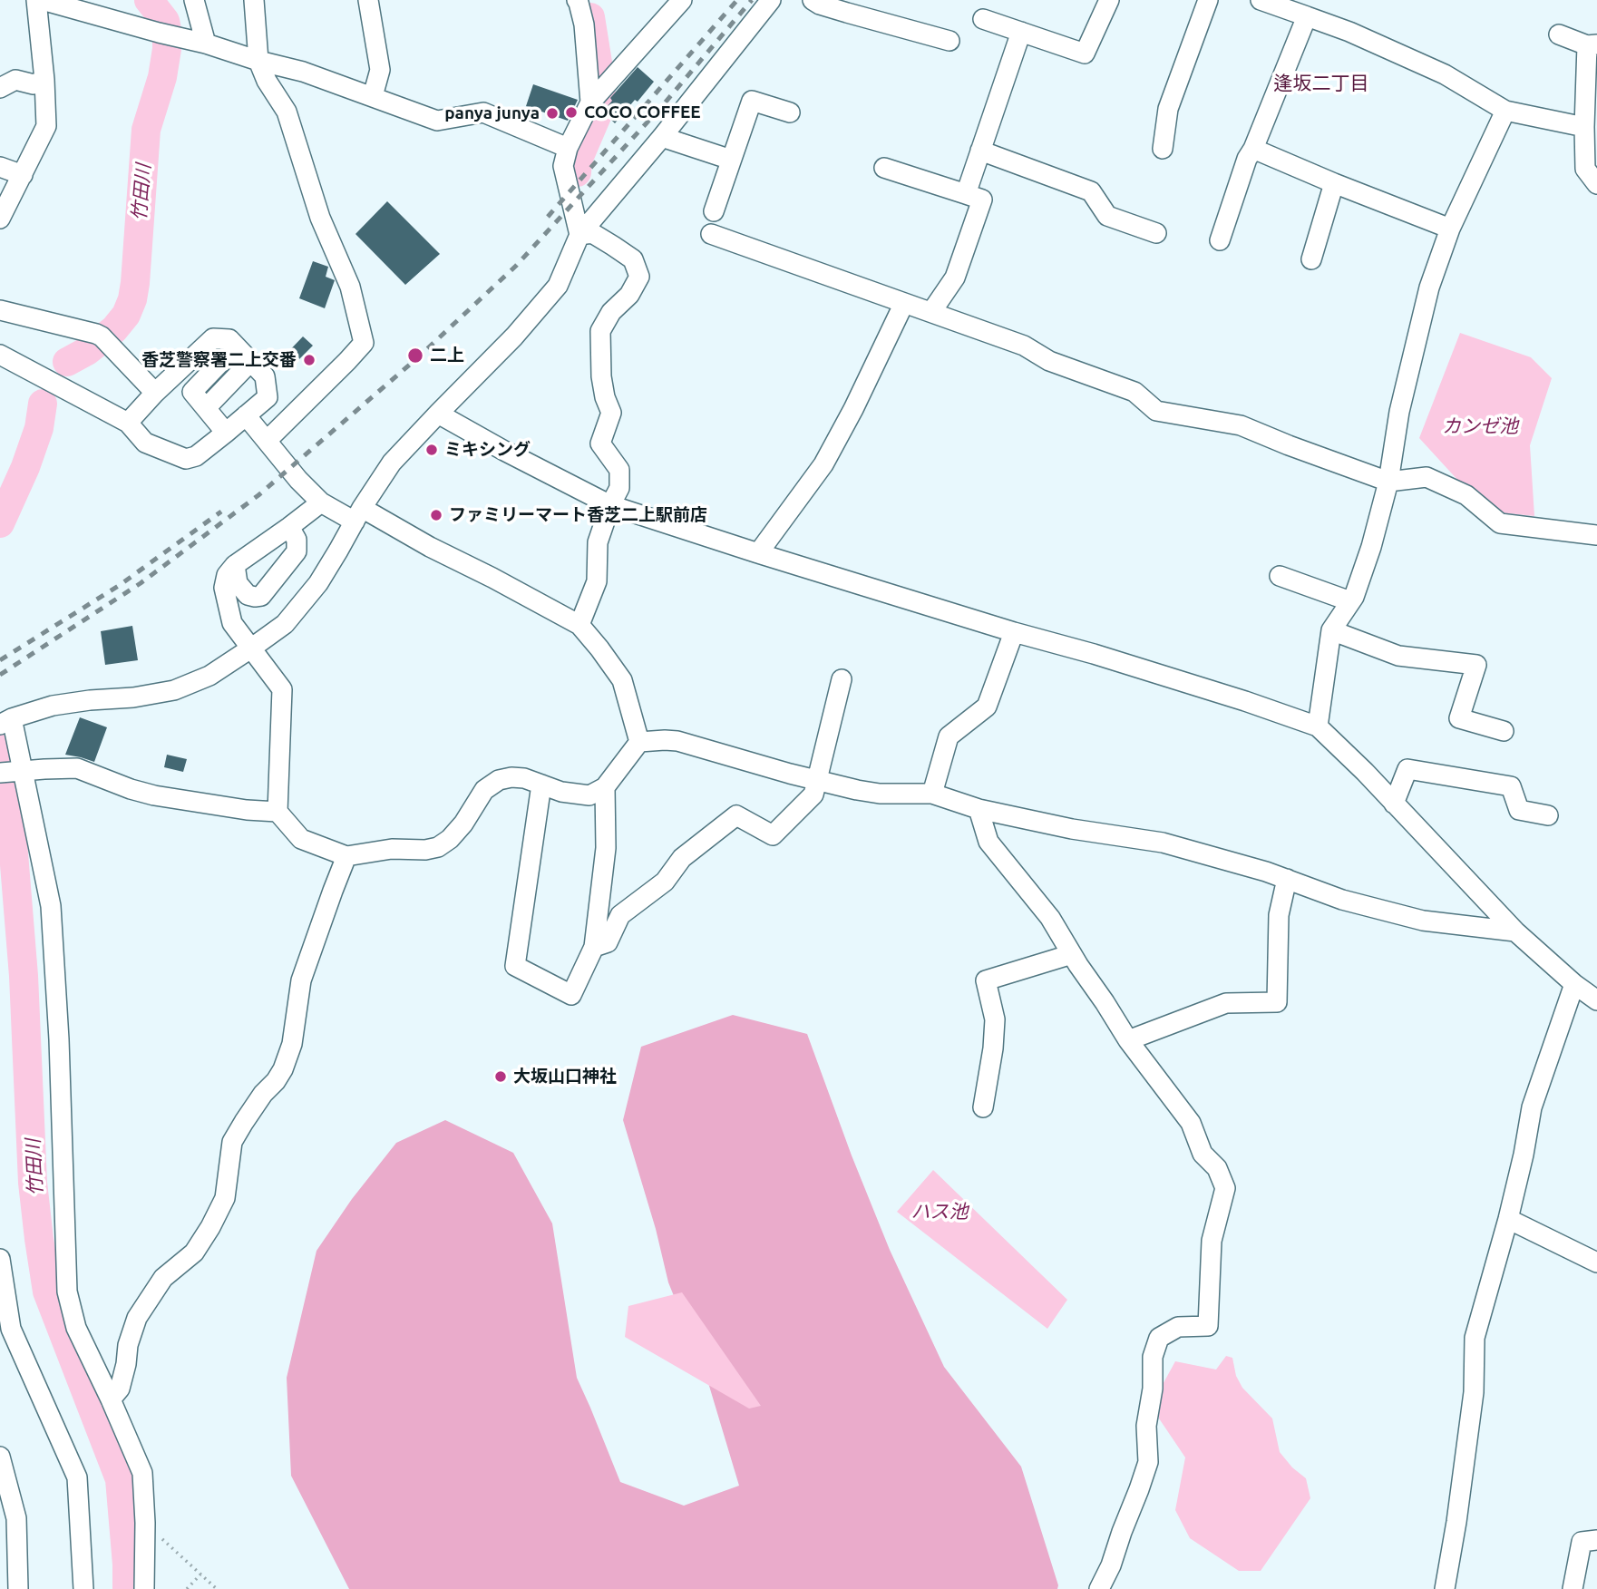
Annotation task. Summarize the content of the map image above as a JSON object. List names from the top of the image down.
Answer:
{
  "districts": ["逢坂二丁目"],
  "water": ["竹田川", "カンゼ池", "ハス池"],
  "places": [
    "COCO COFFEE",
    "panya junya",
    "二上",
    "香芝警察署二上交番",
    "ミキシング",
    "ファミリーマート香芝二上駅前店",
    "大坂山口神社"
  ]
}
